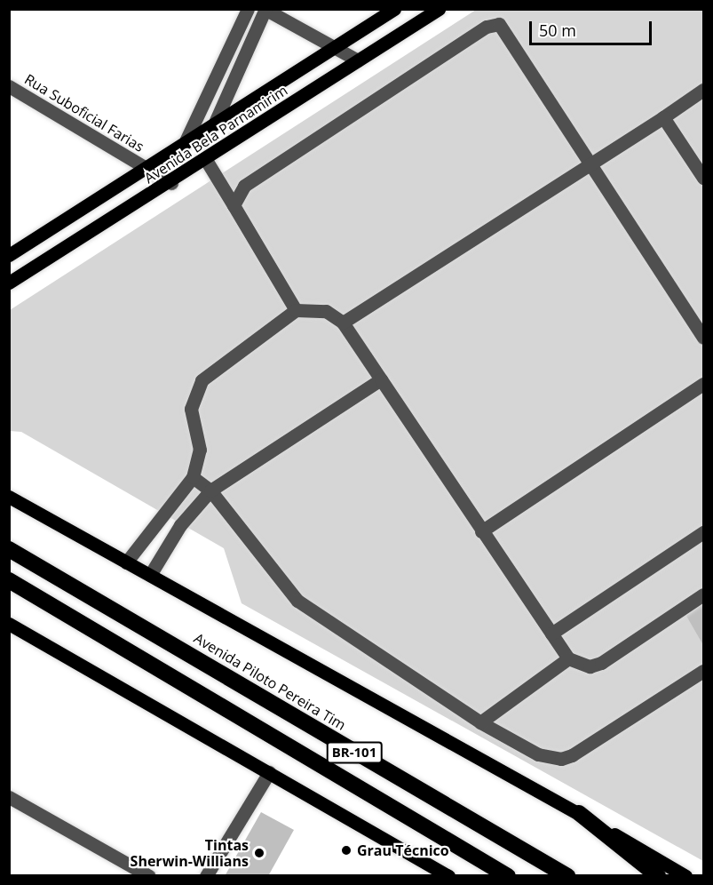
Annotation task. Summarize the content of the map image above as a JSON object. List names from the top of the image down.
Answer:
{
  "streets": {
    "highway": ["Avenida Piloto Pereira Tim", "BR-101"],
    "main road": ["Avenida Bela Parnamirim"],
    "street": ["Rua Suboficial Farias"]
  },
  "crossings": [
    ["Rua Suboficial Farias", "Avenida Bela Parnamirim"]
  ],
  "places": ["Grau Técnico", "Tintas Sherwin-Willians"],
  "scale_bar": "50 m"
}
